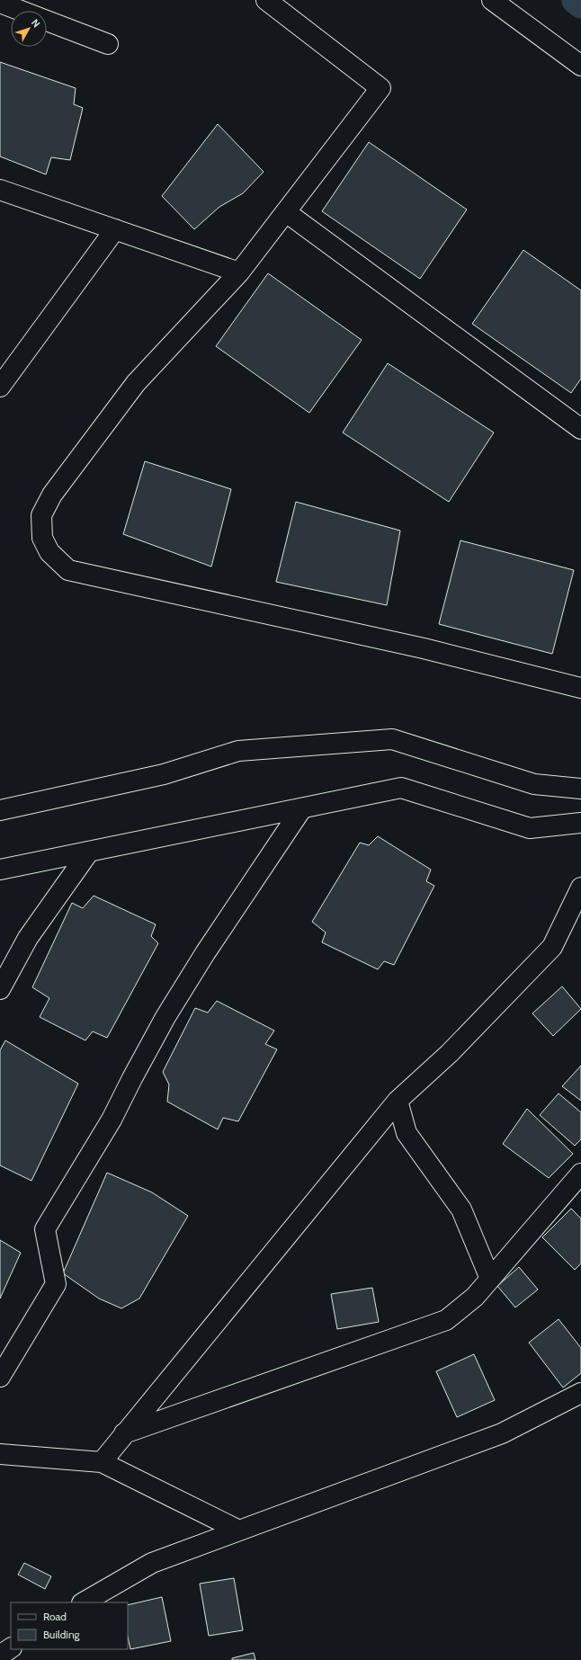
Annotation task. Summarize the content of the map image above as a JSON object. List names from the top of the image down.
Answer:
{
  "legend": ["Road", "Building"],
  "north": "top right"
}
